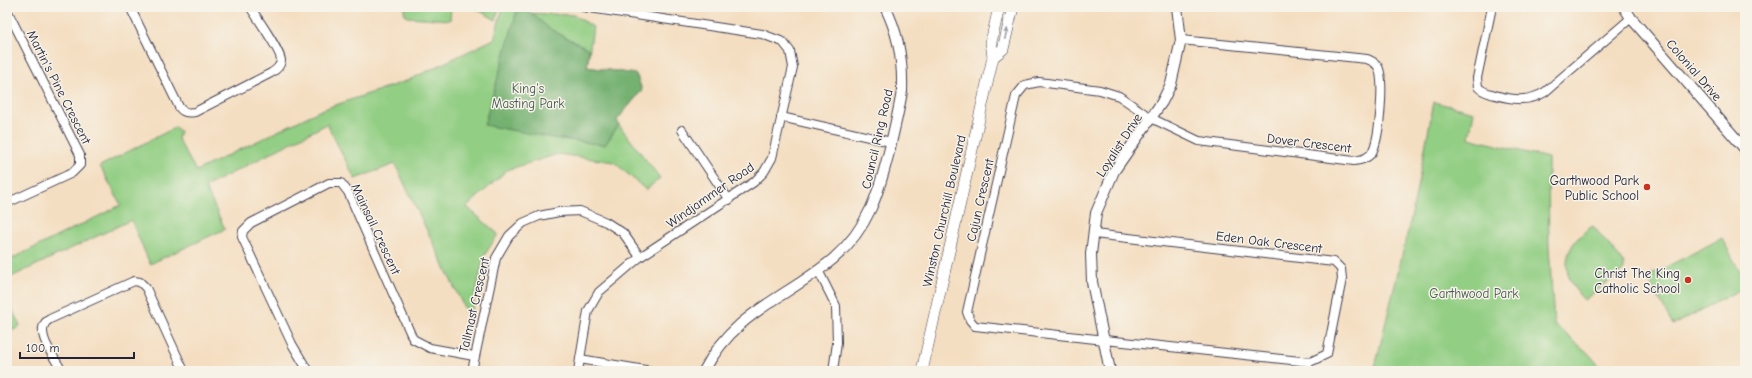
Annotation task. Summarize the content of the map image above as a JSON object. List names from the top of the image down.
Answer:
{
  "streets": {
    "main road": ["Winston Churchill Boulevard"],
    "street": [
      "Colonial Drive",
      "Martin's Pine Crescent",
      "Council Ring Road",
      "Dover Crescent",
      "Loyalist Drive",
      "Windjammer Road",
      "Cajun Crescent",
      "Mainsail Crescent",
      "Eden Oak Crescent",
      "Tallmast Crescent"
    ]
  },
  "crossings": [
    ["Dover Crescent", "Loyalist Drive"],
    ["Dover Crescent", "Cajun Crescent"],
    ["Loyalist Drive", "Cajun Crescent"],
    ["Loyalist Drive", "Eden Oak Crescent"],
    ["Windjammer Road", "Tallmast Crescent"],
    ["Cajun Crescent", "Eden Oak Crescent"],
    ["Mainsail Crescent", "Tallmast Crescent"]
  ],
  "parks": ["King's Masting Park", "Garthwood Park"],
  "places": ["Garthwood Park Public School", "Christ The King Catholic School"],
  "scale_bar": "100 m"
}
